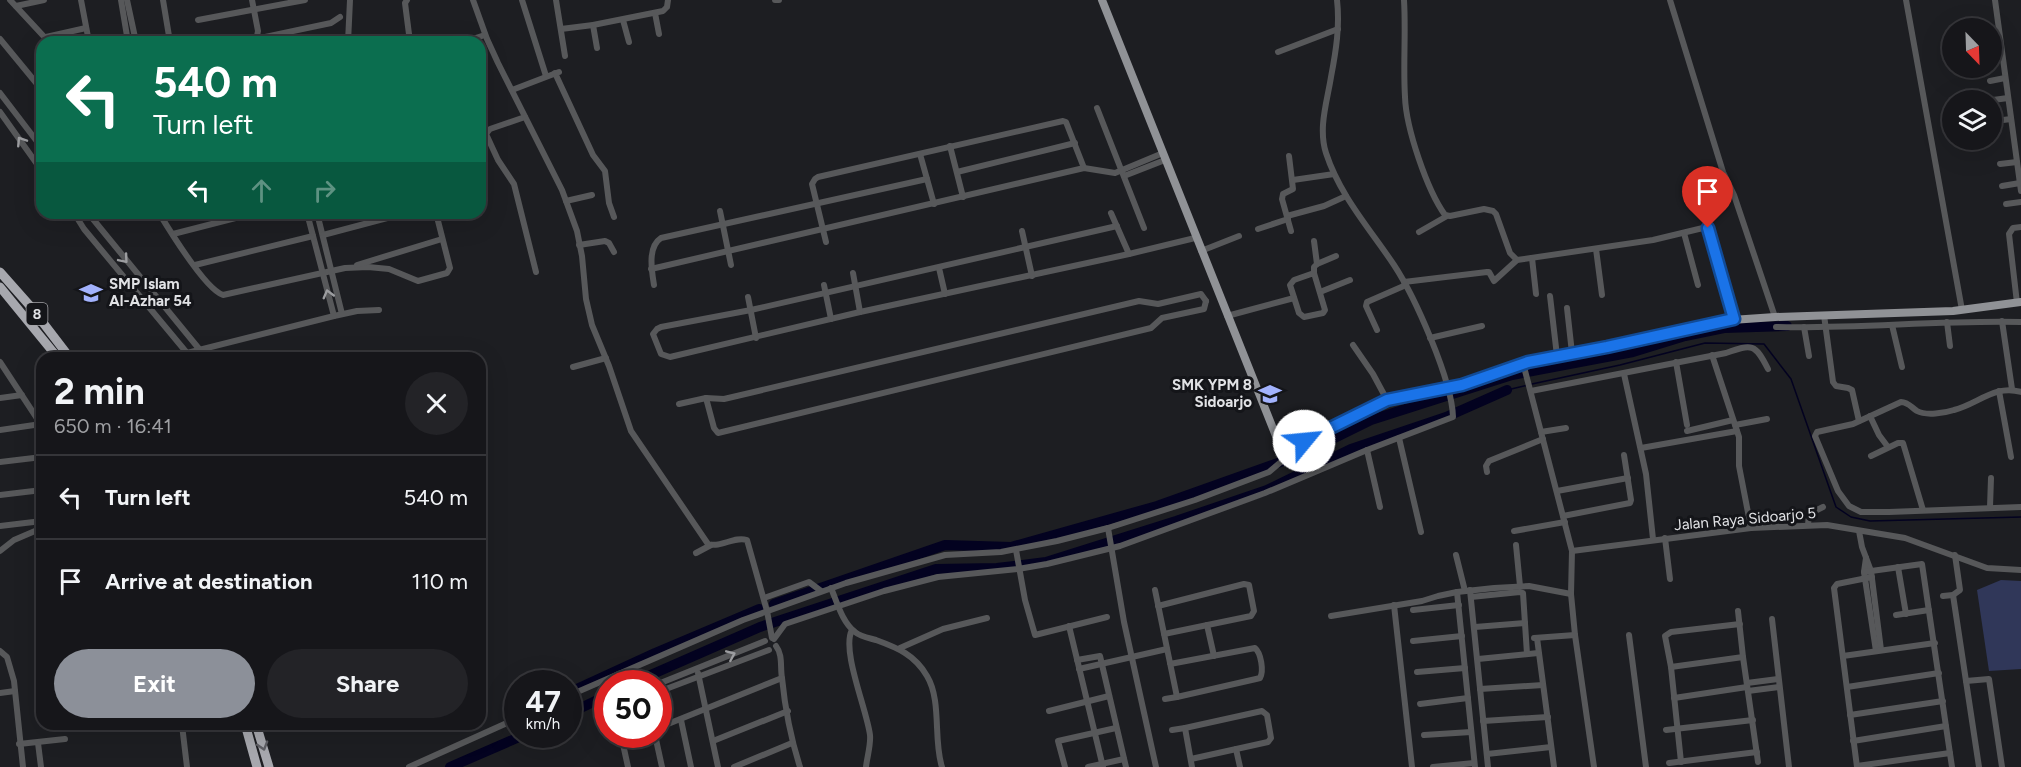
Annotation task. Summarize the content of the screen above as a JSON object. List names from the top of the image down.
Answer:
{
  "streets": {
    "highway": ["8"],
    "street": ["Jalan Raya Sidoarjo 5"]
  },
  "places": {
    "school or university": ["SMP Islam Al-Azhar 54", "SMK YPM 8 Sidoarjo"]
  },
  "north": "bottom right",
  "page": {
    "turn": ["540 m", "Turn left"],
    "heading": ["2 min", "650 m · 16:41"],
    "list": [
      {
        "name": "Turn left",
        "value": "540 m"
      },
      {
        "name": "Arrive at destination",
        "value": "110 m"
      }
    ],
    "buttons": ["Exit", "Share"],
    "speed": "47 km/h",
    "limit": "50"
  }
}
